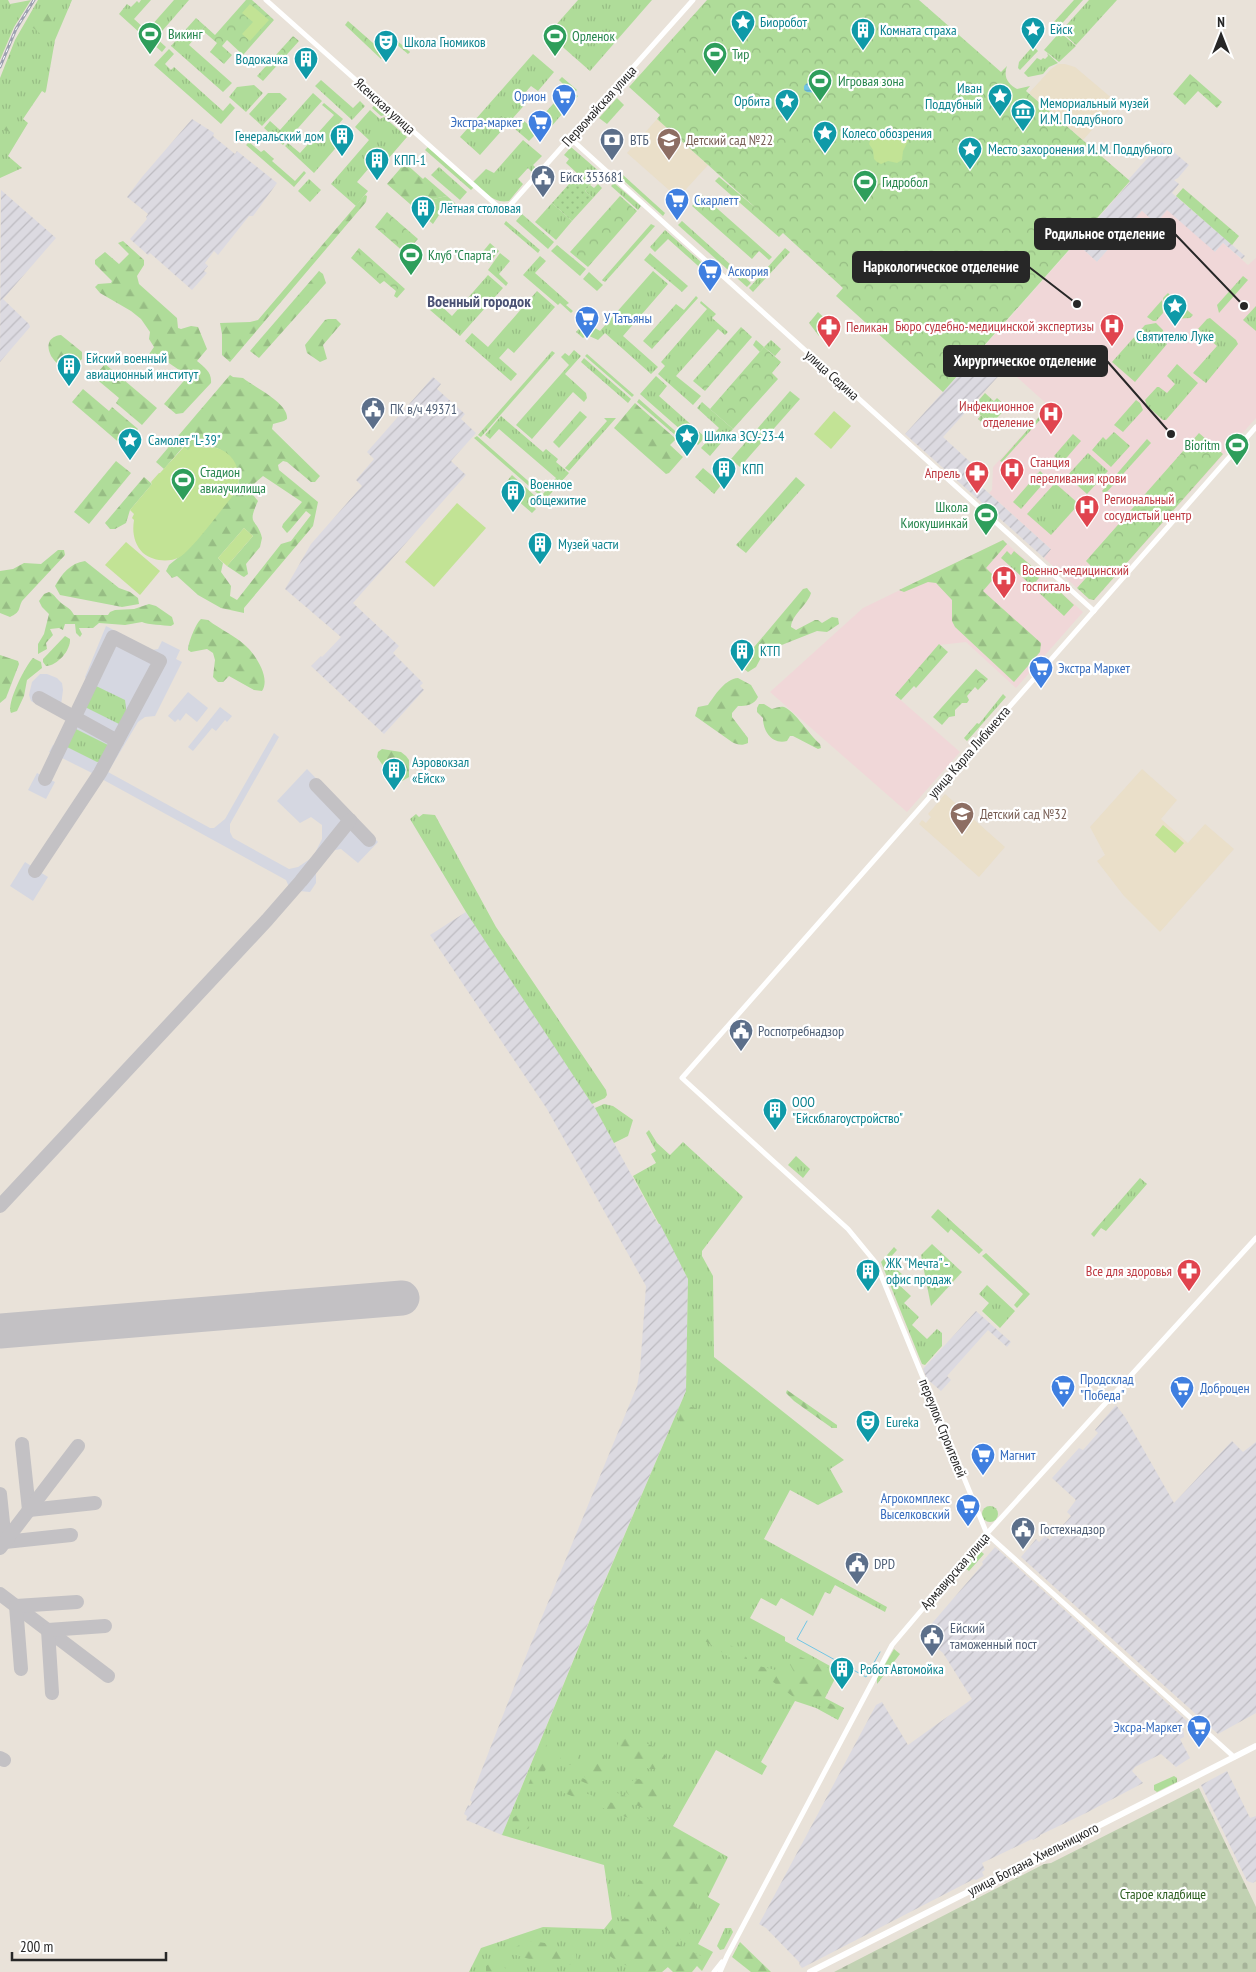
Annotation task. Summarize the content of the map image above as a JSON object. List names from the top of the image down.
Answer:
{
  "streets": {
    "main road": ["улица Богдана Хмельницкого"],
    "street": [
      "Ясенская улица",
      "Первомайская улица",
      "улица Седина",
      "улица Карла Либкнехта",
      "переулок Строителей",
      "Армавирская улица"
    ]
  },
  "crossings": [
    ["Ясенская улица", "Первомайская улица"],
    ["Первомайская улица", "улица Седина"],
    ["улица Седина", "улица Карла Либкнехта"],
    ["улица Карла Либкнехта", "переулок Строителей"],
    ["переулок Строителей", "Армавирская улица"],
    ["переулок Строителей", "улица Богдана Хмельницкого"]
  ],
  "districts": ["Военный городок"],
  "parks": ["Старое кладбище"],
  "places": {
    "place": [
      "Биоробот",
      "Ейск",
      "Иван Поддубный",
      "Орбита",
      "Колесо обозрения",
      "Место захоронения И. М. Поддубного",
      "Святителю Луке",
      "Шилка ЗСУ-23-4",
      "Самолет \"L-39\""
    ],
    "building": [
      "Комната страха",
      "Водокачка",
      "Генеральский дом",
      "КПП-1",
      "Лётная столовая",
      "Ейский военный авиационный институт",
      "КПП",
      "Военное общежитие",
      "Музей части",
      "КТП",
      "Аэровокзал «Ейск»",
      "ООО \"Ейскблагоустройство\"",
      "ЖК \"Мечта\" - офис продаж",
      "Робот Автомойка"
    ],
    "sports": [
      "Викинг",
      "Орленок",
      "Тир",
      "Игровая зона",
      "Гидробол",
      "Клуб \"Спарта\"",
      "Bioritm",
      "Стадион авиаучилища",
      "Школа Киокушинкай"
    ],
    "theatre": ["Школа Гномиков", "Eureka"],
    "supermarket": [
      "Орион",
      "Экстра-маркет",
      "Скарлетт",
      "Аскория",
      "У Татьяны",
      "Экстра Маркет",
      "Продсклад \"Победа\"",
      "Доброцен",
      "Магнит",
      "Агрокомплекс Выселковский",
      "Эксра-Маркет"
    ],
    "museum": ["Мемориальный музей И.М. Поддубного"],
    "bank": ["ВТБ"],
    "school or university": ["Детский сад №22", "Детский сад №32"],
    "public building": [
      "Ейск 353681",
      "ПК в/ч 49371",
      "Роспотребнадзор",
      "Гостехнадзор",
      "DPD",
      "Ейский таможенный пост"
    ],
    "other": ["Наркологическое отделение", "Родильное отделение", "Хирургическое отделение"],
    "hospital": [
      "Бюро судебно-медицинской экспертизы",
      "Инфекционное отделение",
      "Станция переливания крови",
      "Региональный сосудистый центр",
      "Военно-медицинский госпиталь"
    ],
    "pharmacy": ["Пеликан", "Апрель", "Все для здоровья"]
  },
  "scale_bar": "200 m",
  "north": "top"
}
